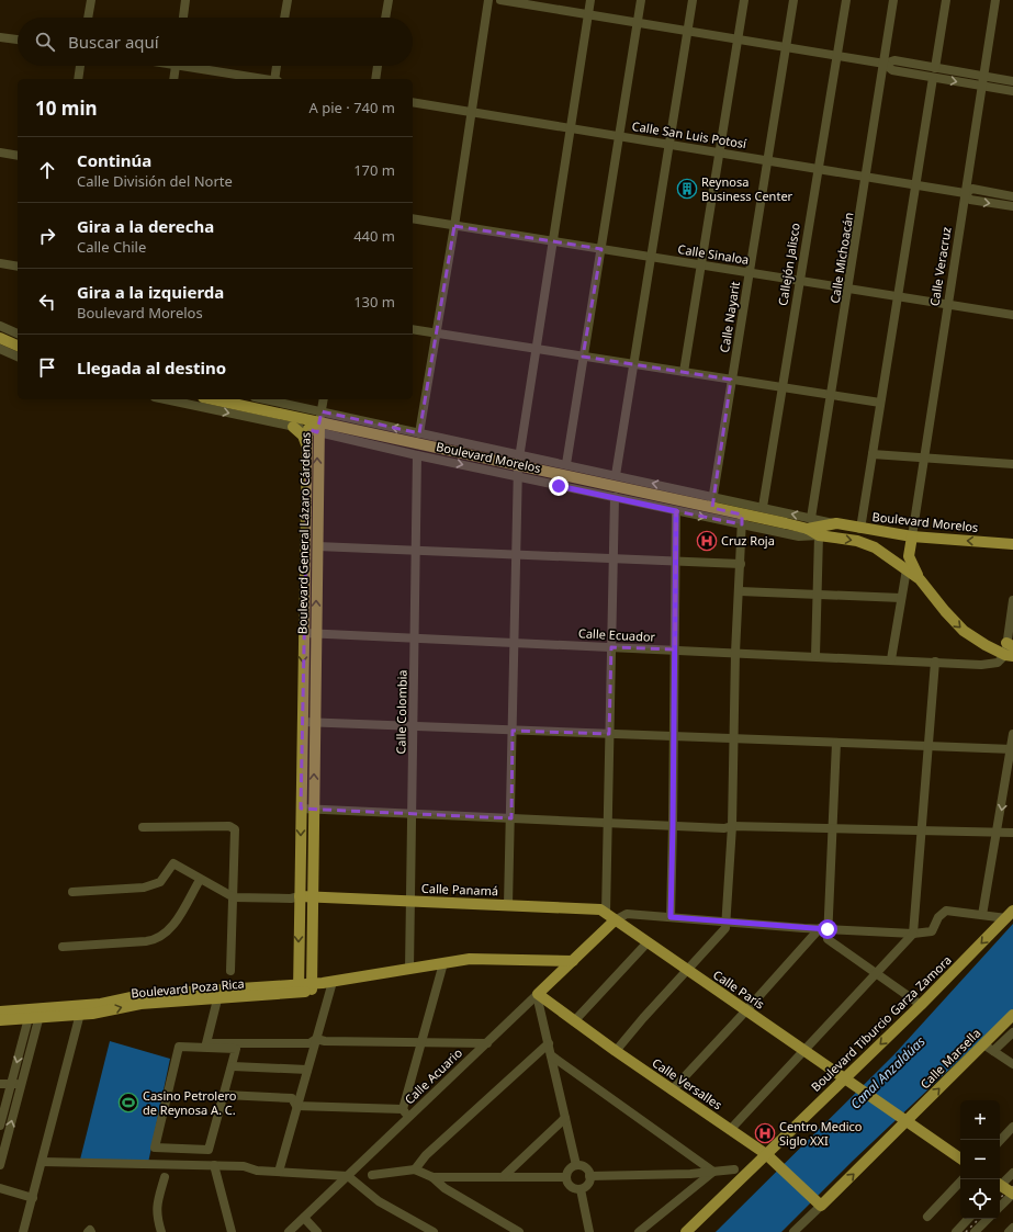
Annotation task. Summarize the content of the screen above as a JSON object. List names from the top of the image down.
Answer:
{
  "streets": {
    "main road": [
      "Boulevard Morelos",
      "Boulevard General Lázaro Cárdenas",
      "Calle Panamá",
      "Boulevard Poza Rica",
      "Calle París",
      "Boulevard Tiburcio Garza Zamora",
      "Calle Marsella",
      "Calle Acuario",
      "Calle Versalles"
    ],
    "street": [
      "Calle San Luis Potosí",
      "Calle Sinaloa",
      "Calle Michoacán",
      "Callejón Jalisco",
      "Calle Veracruz",
      "Calle Nayarit",
      "Calle Ecuador",
      "Calle Colombia"
    ]
  },
  "crossings": [
    ["Calle San Luis Potosí", "Calle Michoacán"],
    ["Calle San Luis Potosí", "Callejón Jalisco"],
    ["Calle San Luis Potosí", "Calle Veracruz"],
    ["Calle San Luis Potosí", "Calle Nayarit"],
    ["Calle Sinaloa", "Calle Michoacán"],
    ["Calle Sinaloa", "Callejón Jalisco"],
    ["Calle Sinaloa", "Calle Veracruz"],
    ["Calle Sinaloa", "Calle Nayarit"],
    ["Calle Michoacán", "Boulevard Morelos"],
    ["Calle Michoacán", "Calle Ecuador"],
    ["Callejón Jalisco", "Boulevard Morelos"],
    ["Calle Veracruz", "Boulevard Morelos"],
    ["Calle Nayarit", "Boulevard Morelos"],
    ["Boulevard Morelos", "Boulevard General Lázaro Cárdenas"],
    ["Boulevard Morelos", "Calle Ecuador"],
    ["Boulevard Morelos", "Calle Colombia"],
    ["Boulevard General Lázaro Cárdenas", "Calle Ecuador"],
    ["Boulevard General Lázaro Cárdenas", "Calle Panamá"],
    ["Boulevard General Lázaro Cárdenas", "Boulevard Poza Rica"],
    ["Calle Ecuador", "Calle Colombia"],
    ["Calle Colombia", "Calle Panamá"],
    ["Calle Panamá", "Calle París"],
    ["Calle Panamá", "Calle Acuario"],
    ["Calle París", "Boulevard Tiburcio Garza Zamora"],
    ["Calle París", "Calle Marsella"],
    ["Calle París", "Calle Acuario"],
    ["Boulevard Tiburcio Garza Zamora", "Calle Versalles"],
    ["Calle Marsella", "Calle Versalles"],
    ["Calle Acuario", "Calle Versalles"]
  ],
  "one_way": ["Boulevard Tiburcio Garza Zamora", "Calle Marsella"],
  "water": ["Canal Anzaldúas"],
  "places": {
    "building": ["Reynosa Business Center"],
    "hospital": ["Cruz Roja", "Centro Medico Siglo XXI"],
    "sports": ["Casino Petrolero de Reynosa A. C."]
  },
  "page": {
    "search": "Buscar aquí",
    "heading": ["10 min", "A pie · 740 m"],
    "list": [
      ["Continúa", "Calle División del Norte", "170 m"],
      ["Gira a la derecha", "Calle Chile", "440 m"],
      ["Gira a la izquierda", "Boulevard Morelos", "130 m"],
      "Llegada al destino"
    ],
    "map_buttons": ["+", "−"]
  }
}
